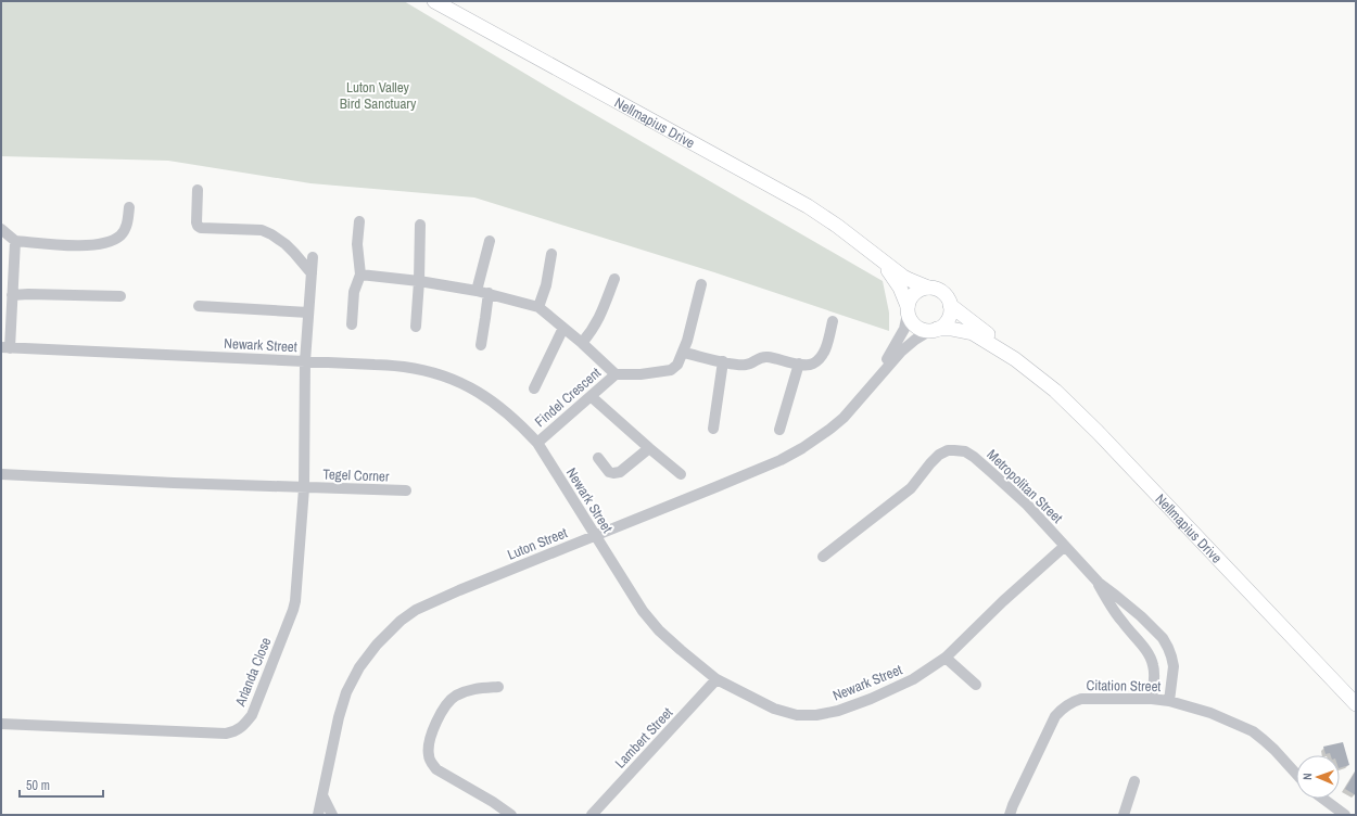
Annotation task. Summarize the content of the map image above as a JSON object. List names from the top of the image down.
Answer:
{
  "streets": {
    "main road": ["Nellmapius Drive"],
    "street": [
      "Newark Street",
      "Findel Crescent",
      "Tegel Corner",
      "Metropolitan Street",
      "Luton Street",
      "Arlanda Close",
      "Citation Street",
      "Lambert Street"
    ]
  },
  "crossings": [
    ["Nellmapius Drive", "Luton Street"],
    ["Newark Street", "Findel Crescent"],
    ["Newark Street", "Metropolitan Street"],
    ["Newark Street", "Luton Street"],
    ["Newark Street", "Arlanda Close"],
    ["Newark Street", "Lambert Street"],
    ["Tegel Corner", "Arlanda Close"],
    ["Metropolitan Street", "Citation Street"]
  ],
  "parks": ["Luton Valley Bird Sanctuary"],
  "scale_bar": "50 m",
  "north": "left"
}
